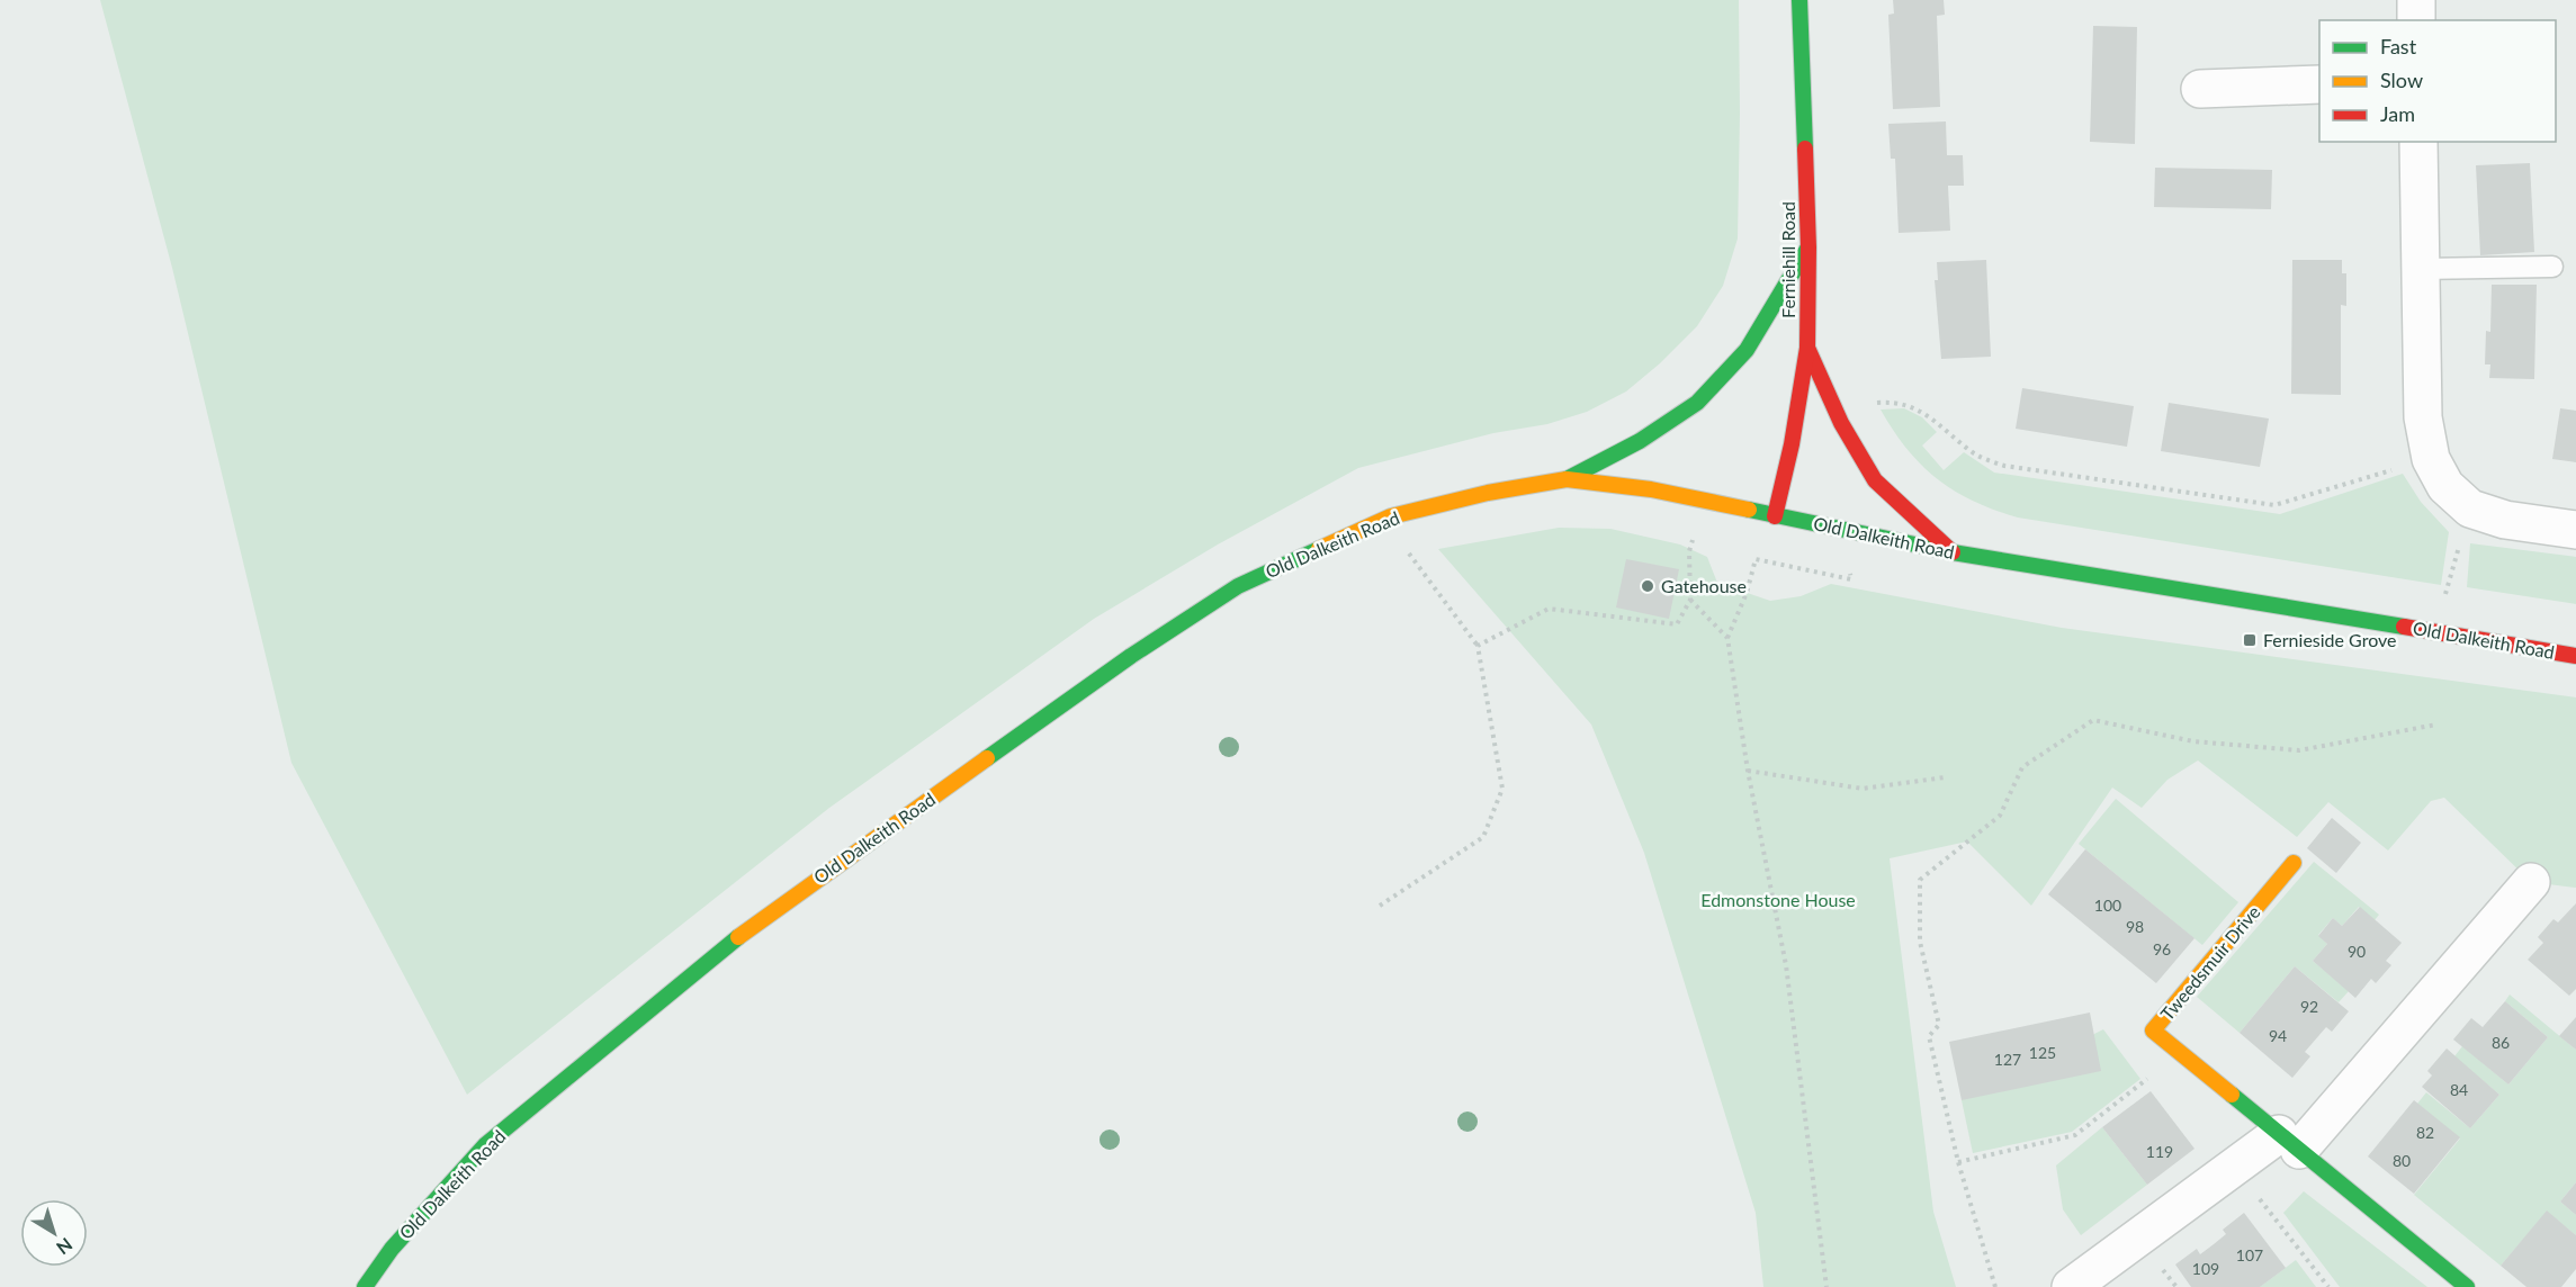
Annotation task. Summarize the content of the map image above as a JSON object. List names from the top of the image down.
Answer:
{
  "streets": {
    "main road": ["Ferniehill Road", "Old Dalkeith Road", "Tweedsmuir Drive"]
  },
  "crossings": [
    ["Ferniehill Road", "Old Dalkeith Road"]
  ],
  "parks": ["Edmonstone House"],
  "places": {
    "other": ["Gatehouse"],
    "transit": ["Fernieside Grove"]
  },
  "house_numbers": [
    "100",
    "98",
    "96",
    "90",
    "92",
    "94",
    "86",
    "125",
    "127",
    "84",
    "82",
    "119",
    "80",
    "107",
    "109"
  ],
  "legend": ["Fast", "Slow", "Jam"],
  "north": "bottom right"
}
